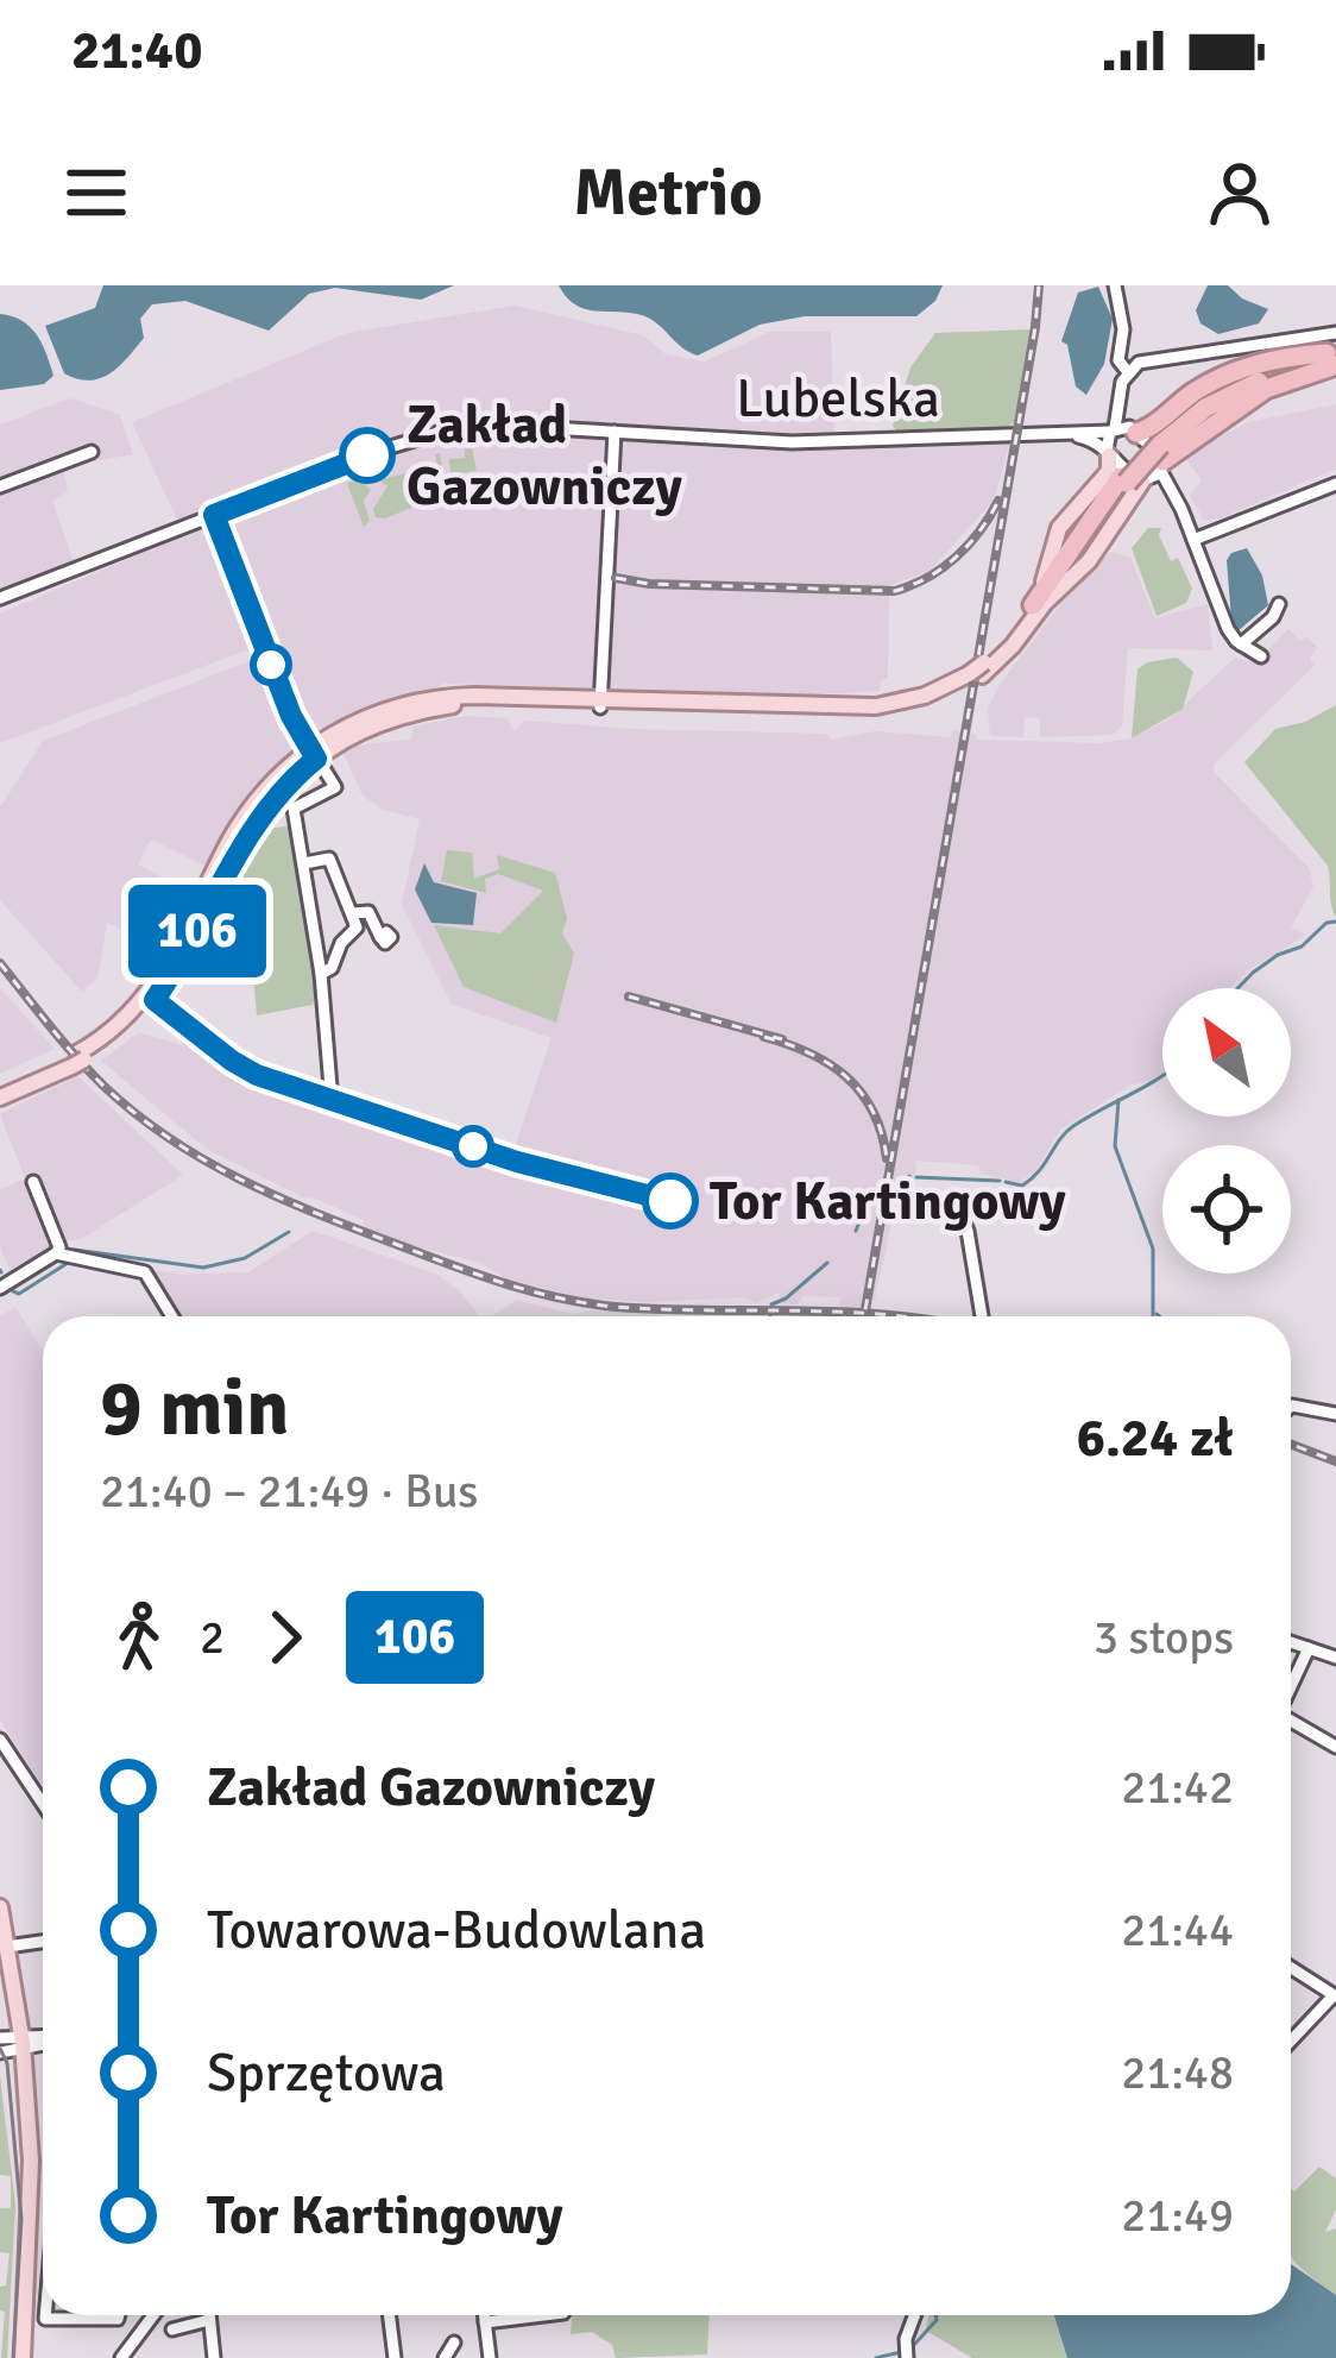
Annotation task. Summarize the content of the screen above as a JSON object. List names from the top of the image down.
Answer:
{
  "streets": {
    "street": ["Lubelska"]
  },
  "places": ["Zakład Gazowniczy", "Tor Kartingowy"],
  "lines": ["bus line 106"],
  "north": "top left",
  "page": {
    "status": "21:40",
    "header": "Metrio",
    "on_map": "106",
    "heading": ["9 min", "21:40 – 21:49 · Bus", "6.24 zł"],
    "legs": ["2", "106", "3 stops"],
    "list": [
      {
        "name": "Zakład Gazowniczy",
        "value": "21:42"
      },
      {
        "name": "Towarowa-Budowlana",
        "value": "21:44"
      },
      {
        "name": "Sprzętowa",
        "value": "21:48"
      },
      {
        "name": "Tor Kartingowy",
        "value": "21:49"
      }
    ]
  }
}
